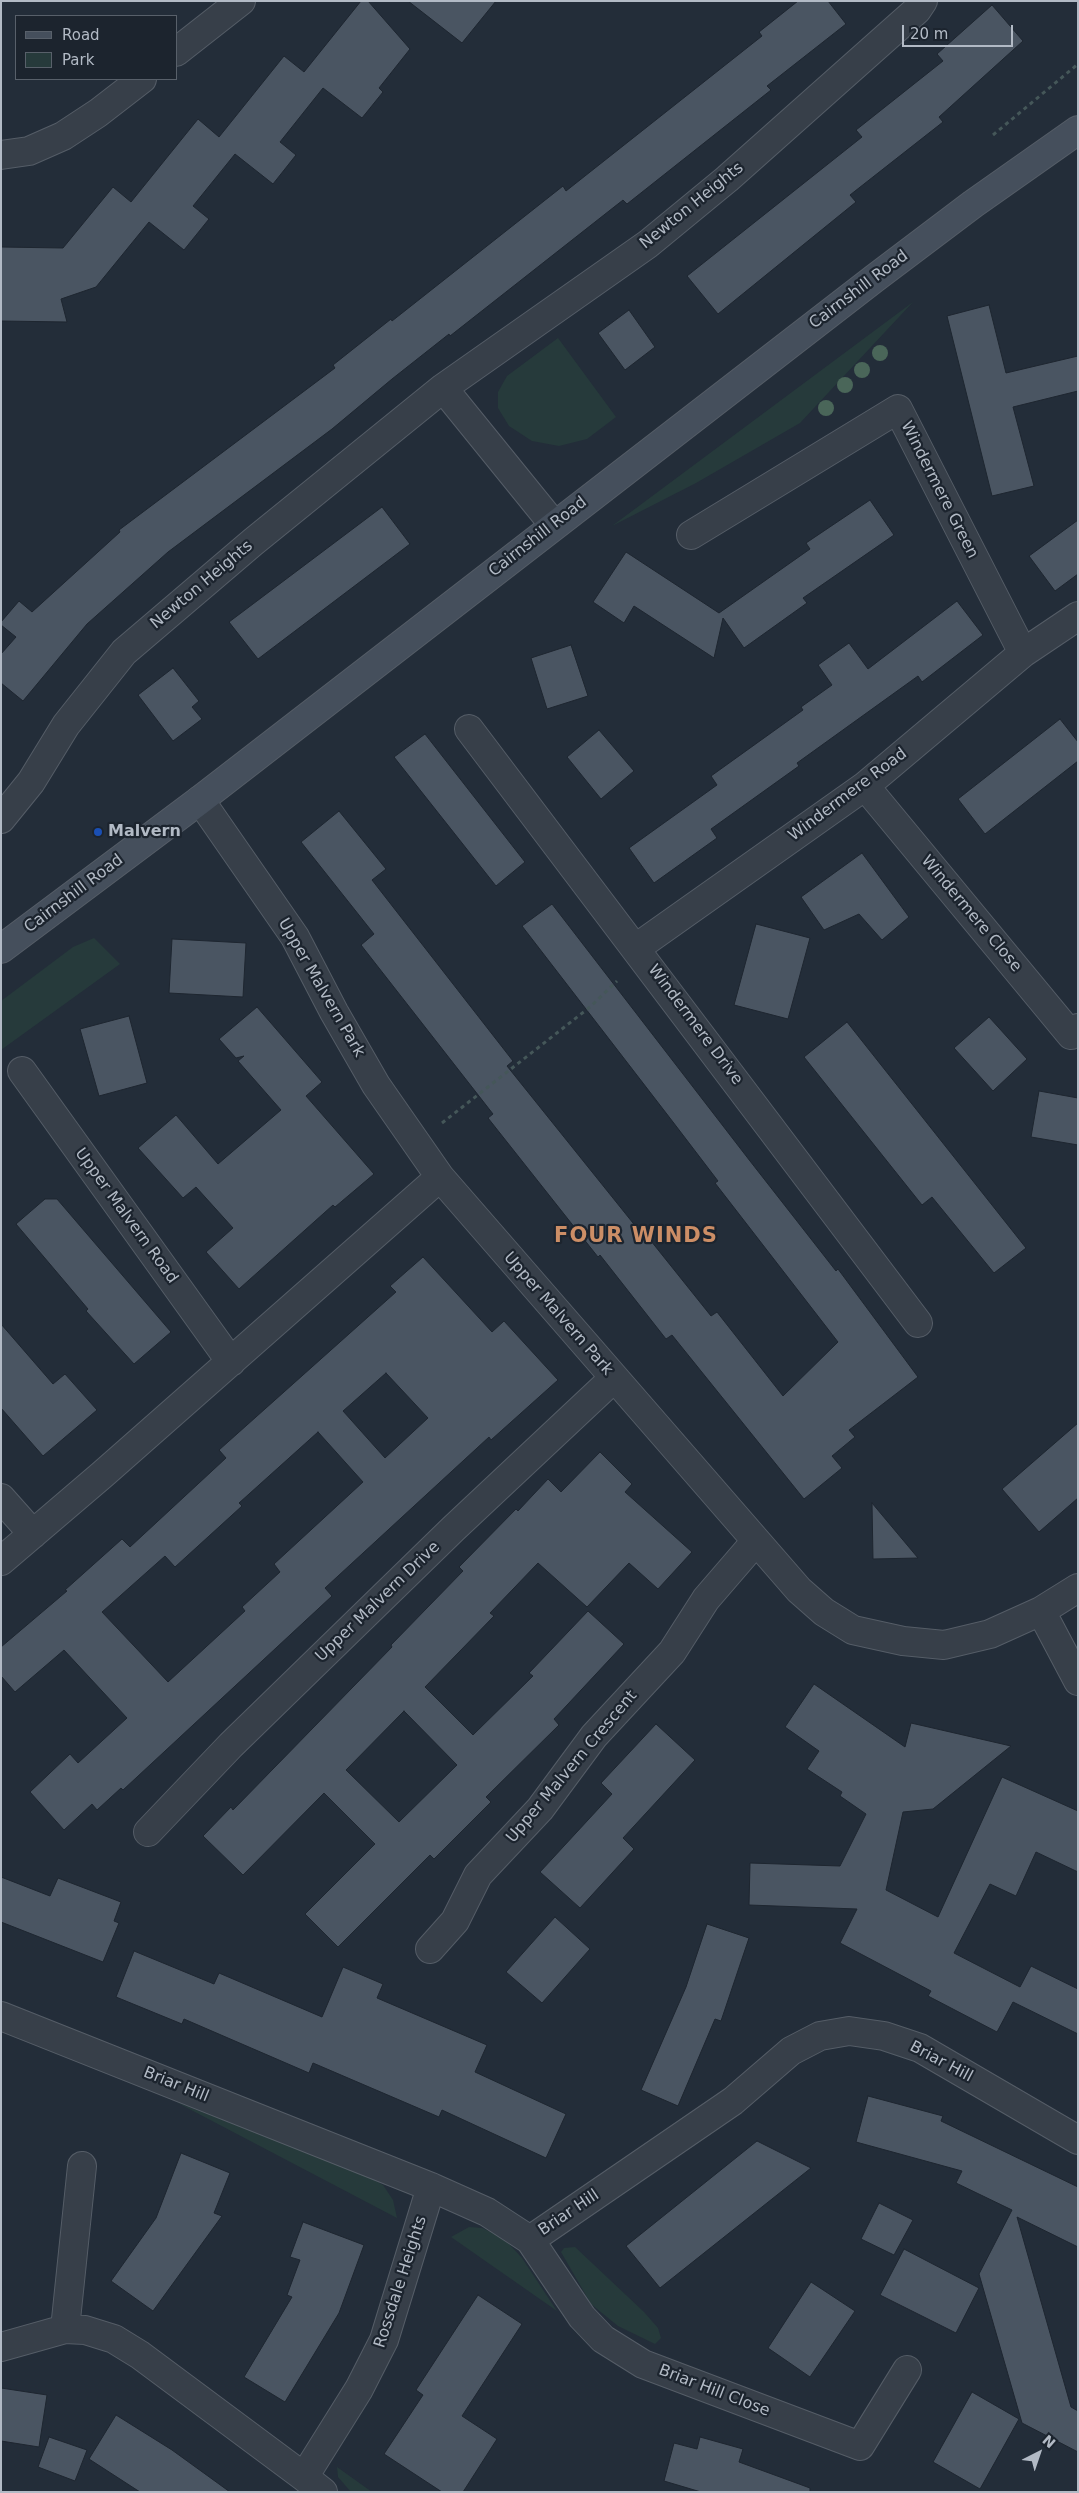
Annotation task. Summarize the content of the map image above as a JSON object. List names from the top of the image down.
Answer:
{
  "streets": {
    "street": [
      "Newton Heights",
      "Cairnshill Road",
      "Windermere Green",
      "Windermere Road",
      "Windermere Close",
      "Upper Malvern Park",
      "Windermere Drive",
      "Upper Malvern Road",
      "Upper Malvern Drive",
      "Upper Malvern Crescent",
      "Briar Hill",
      "Rossdale Heights",
      "Briar Hill Close"
    ]
  },
  "crossings": [
    ["Cairnshill Road", "Upper Malvern Park"],
    ["Windermere Green", "Windermere Road"],
    ["Windermere Road", "Windermere Close"],
    ["Windermere Road", "Windermere Drive"],
    ["Upper Malvern Park", "Upper Malvern Drive"],
    ["Upper Malvern Park", "Upper Malvern Crescent"],
    ["Briar Hill", "Rossdale Heights"],
    ["Briar Hill", "Briar Hill Close"]
  ],
  "districts": ["FOUR WINDS"],
  "places": ["Malvern"],
  "legend": ["Road", "Park"],
  "scale_bar": "20 m",
  "north": "top right"
}
